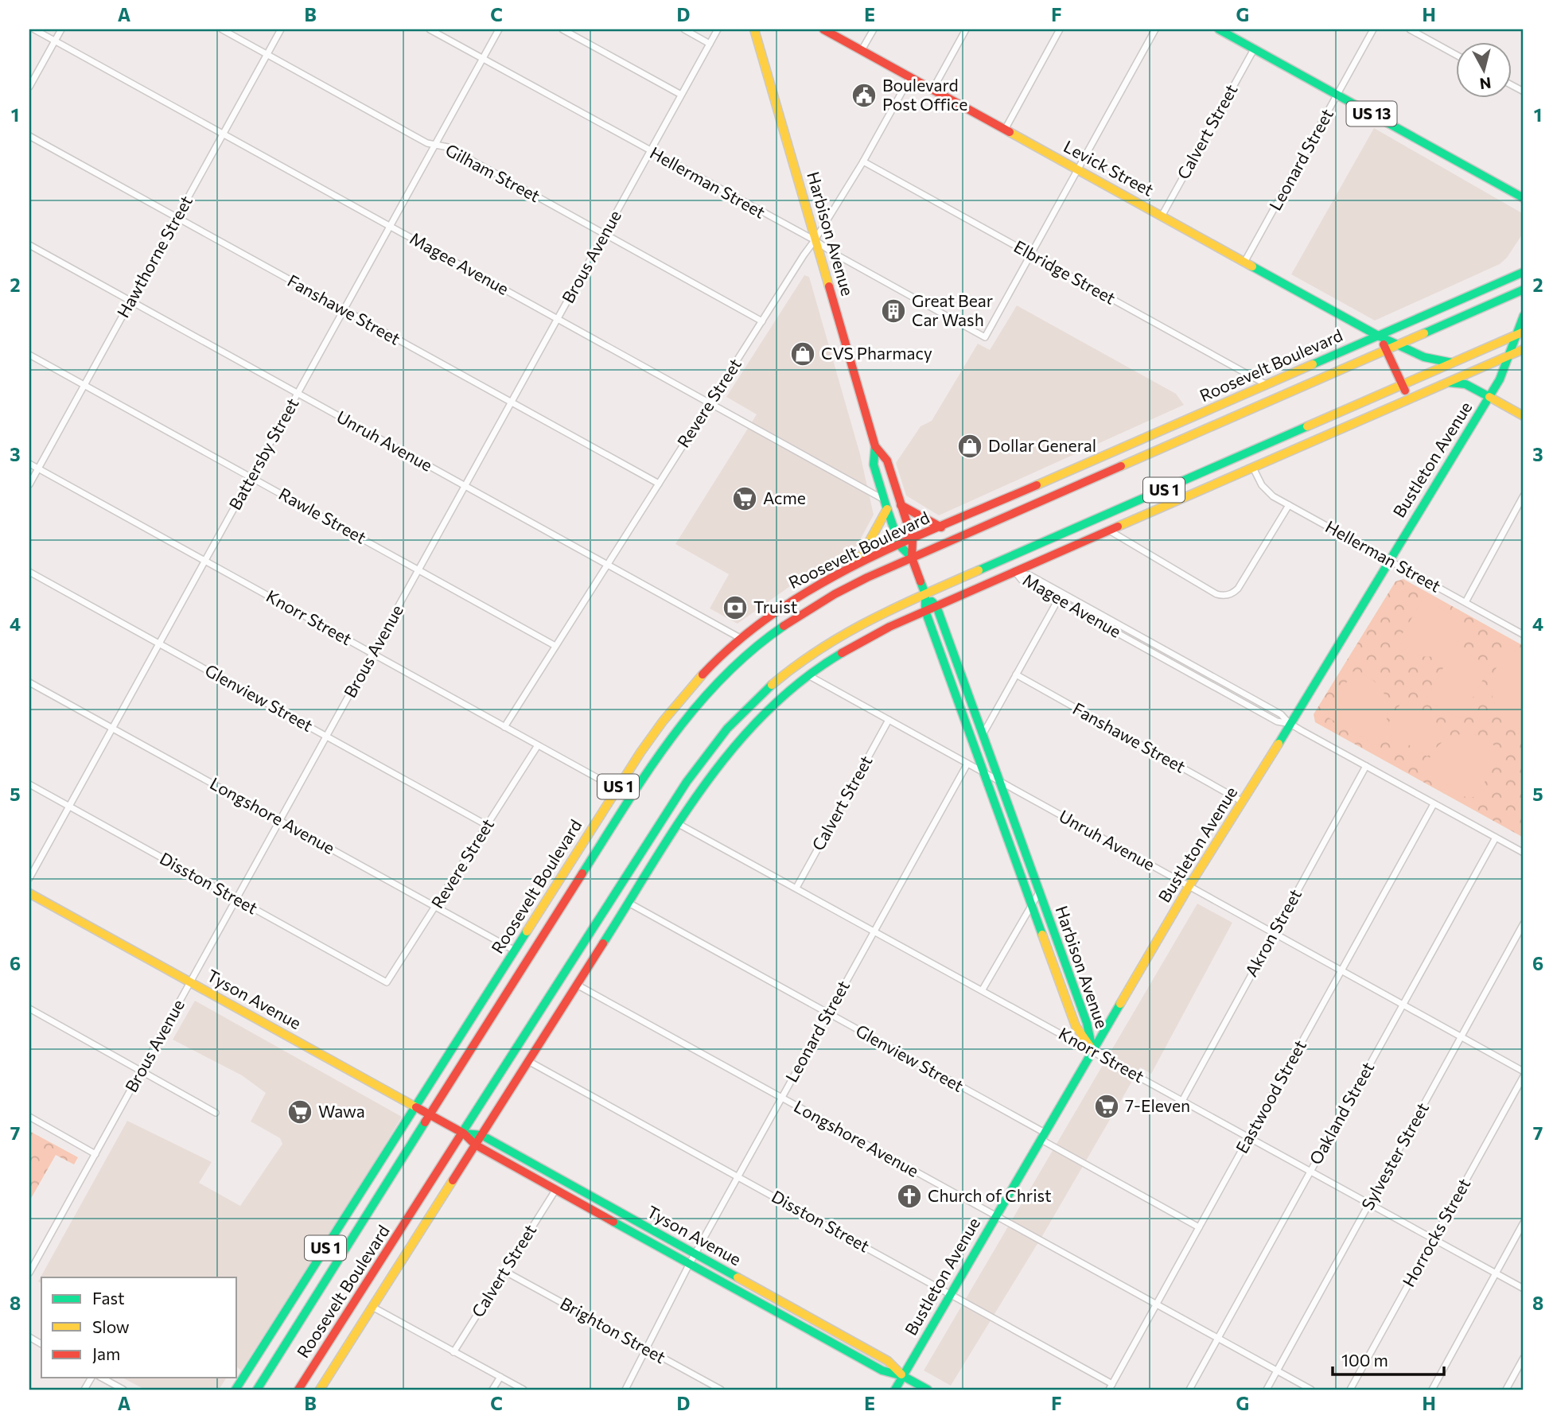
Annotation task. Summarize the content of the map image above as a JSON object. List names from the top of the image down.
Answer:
{
  "streets": {
    "main road": [
      "US 13",
      "Levick Street",
      "Harbison Avenue",
      "Roosevelt Boulevard",
      "Bustleton Avenue",
      "US 1",
      "Tyson Avenue"
    ],
    "street": [
      "Calvert Street",
      "Leonard Street",
      "Gilham Street",
      "Hellerman Street",
      "Hawthorne Street",
      "Brous Avenue",
      "Magee Avenue",
      "Elbridge Street",
      "Fanshawe Street",
      "Revere Street",
      "Unruh Avenue",
      "Battersby Street",
      "Rawle Street",
      "Knorr Street",
      "Glenview Street",
      "Longshore Avenue",
      "Disston Street",
      "Akron Street",
      "Eastwood Street",
      "Oakland Street",
      "Sylvester Street",
      "Horrocks Street",
      "Brighton Street"
    ]
  },
  "crossings": [
    ["US 13", "Calvert Street"],
    ["US 13", "Leonard Street"],
    ["Calvert Street", "Levick Street"],
    ["Calvert Street", "Unruh Avenue"],
    ["Calvert Street", "Knorr Street"],
    ["Calvert Street", "Tyson Avenue"],
    ["Calvert Street", "Brighton Street"],
    ["Leonard Street", "Levick Street"],
    ["Leonard Street", "Unruh Avenue"],
    ["Leonard Street", "Knorr Street"],
    ["Leonard Street", "Glenview Street"],
    ["Leonard Street", "Longshore Avenue"],
    ["Leonard Street", "Disston Street"],
    ["Leonard Street", "Tyson Avenue"],
    ["Leonard Street", "Brighton Street"],
    ["Levick Street", "Roosevelt Boulevard"],
    ["Levick Street", "Revere Street"],
    ["Gilham Street", "Hawthorne Street"],
    ["Gilham Street", "Brous Avenue"],
    ["Gilham Street", "Revere Street"],
    ["Gilham Street", "Battersby Street"],
    ["Hellerman Street", "Harbison Avenue"],
    ["Hellerman Street", "Brous Avenue"],
    ["Hellerman Street", "Elbridge Street"],
    ["Hellerman Street", "Roosevelt Boulevard"],
    ["Hellerman Street", "Revere Street"],
    ["Hellerman Street", "Battersby Street"],
    ["Hellerman Street", "Bustleton Avenue"],
    ["Harbison Avenue", "Magee Avenue"],
    ["Harbison Avenue", "Roosevelt Boulevard"],
    ["Harbison Avenue", "Revere Street"],
    ["Harbison Avenue", "Unruh Avenue"],
    ["Harbison Avenue", "Bustleton Avenue"],
    ["Harbison Avenue", "Knorr Street"],
    ["Hawthorne Street", "Magee Avenue"],
    ["Hawthorne Street", "Fanshawe Street"],
    ["Hawthorne Street", "Unruh Avenue"],
    ["Hawthorne Street", "Rawle Street"],
    ["Hawthorne Street", "Knorr Street"],
    ["Brous Avenue", "Magee Avenue"],
    ["Brous Avenue", "Fanshawe Street"],
    ["Brous Avenue", "Unruh Avenue"],
    ["Brous Avenue", "Rawle Street"],
    ["Brous Avenue", "Knorr Street"],
    ["Brous Avenue", "Glenview Street"],
    ["Brous Avenue", "Longshore Avenue"],
    ["Brous Avenue", "Disston Street"],
    ["Brous Avenue", "Tyson Avenue"],
    ["Magee Avenue", "Roosevelt Boulevard"],
    ["Magee Avenue", "Revere Street"],
    ["Magee Avenue", "Battersby Street"],
    ["Magee Avenue", "Bustleton Avenue"],
    ["Magee Avenue", "Akron Street"],
    ["Magee Avenue", "Eastwood Street"],
    ["Magee Avenue", "Oakland Street"],
    ["Elbridge Street", "Roosevelt Boulevard"],
    ["Elbridge Street", "Revere Street"],
    ["Fanshawe Street", "Revere Street"],
    ["Fanshawe Street", "Battersby Street"],
    ["Fanshawe Street", "Bustleton Avenue"],
    ["Roosevelt Boulevard", "Unruh Avenue"],
    ["Roosevelt Boulevard", "Bustleton Avenue"],
    ["Roosevelt Boulevard", "Knorr Street"],
    ["Roosevelt Boulevard", "Glenview Street"],
    ["Roosevelt Boulevard", "Longshore Avenue"],
    ["Roosevelt Boulevard", "Disston Street"],
    ["Roosevelt Boulevard", "Tyson Avenue"],
    ["Revere Street", "Unruh Avenue"],
    ["Revere Street", "Rawle Street"],
    ["Revere Street", "Knorr Street"],
    ["Revere Street", "Glenview Street"],
    ["Revere Street", "Longshore Avenue"],
    ["Revere Street", "Disston Street"],
    ["Unruh Avenue", "Battersby Street"],
    ["Unruh Avenue", "Bustleton Avenue"],
    ["Unruh Avenue", "Akron Street"],
    ["Unruh Avenue", "Eastwood Street"],
    ["Unruh Avenue", "Oakland Street"],
    ["Unruh Avenue", "Sylvester Street"],
    ["Battersby Street", "Rawle Street"],
    ["Battersby Street", "Knorr Street"],
    ["Battersby Street", "Glenview Street"],
    ["Battersby Street", "Longshore Avenue"],
    ["Battersby Street", "Disston Street"],
    ["Bustleton Avenue", "Knorr Street"],
    ["Bustleton Avenue", "Glenview Street"],
    ["Bustleton Avenue", "Longshore Avenue"],
    ["Bustleton Avenue", "Disston Street"],
    ["Bustleton Avenue", "Tyson Avenue"],
    ["Knorr Street", "Akron Street"],
    ["Knorr Street", "Eastwood Street"],
    ["Knorr Street", "Oakland Street"],
    ["Knorr Street", "Sylvester Street"],
    ["Knorr Street", "Horrocks Street"],
    ["Glenview Street", "Eastwood Street"],
    ["Longshore Avenue", "Eastwood Street"],
    ["Longshore Avenue", "Oakland Street"],
    ["Longshore Avenue", "Sylvester Street"],
    ["Disston Street", "Eastwood Street"]
  ],
  "places": {
    "public building": ["Boulevard Post Office"],
    "building": ["Great Bear Car Wash"],
    "shop": ["CVS Pharmacy", "Dollar General"],
    "supermarket": ["Acme", "7-Eleven", "Wawa"],
    "bank": ["Truist"],
    "church": ["Church of Christ"]
  },
  "legend": ["Fast", "Slow", "Jam"],
  "scale_bar": "100 m",
  "north": "bottom",
  "grid": {
    "columns": [
      "A",
      "B",
      "C",
      "D",
      "E",
      "F",
      "G",
      "H"
    ],
    "rows": [
      "1",
      "2",
      "3",
      "4",
      "5",
      "6",
      "7",
      "8"
    ]
  }
}
